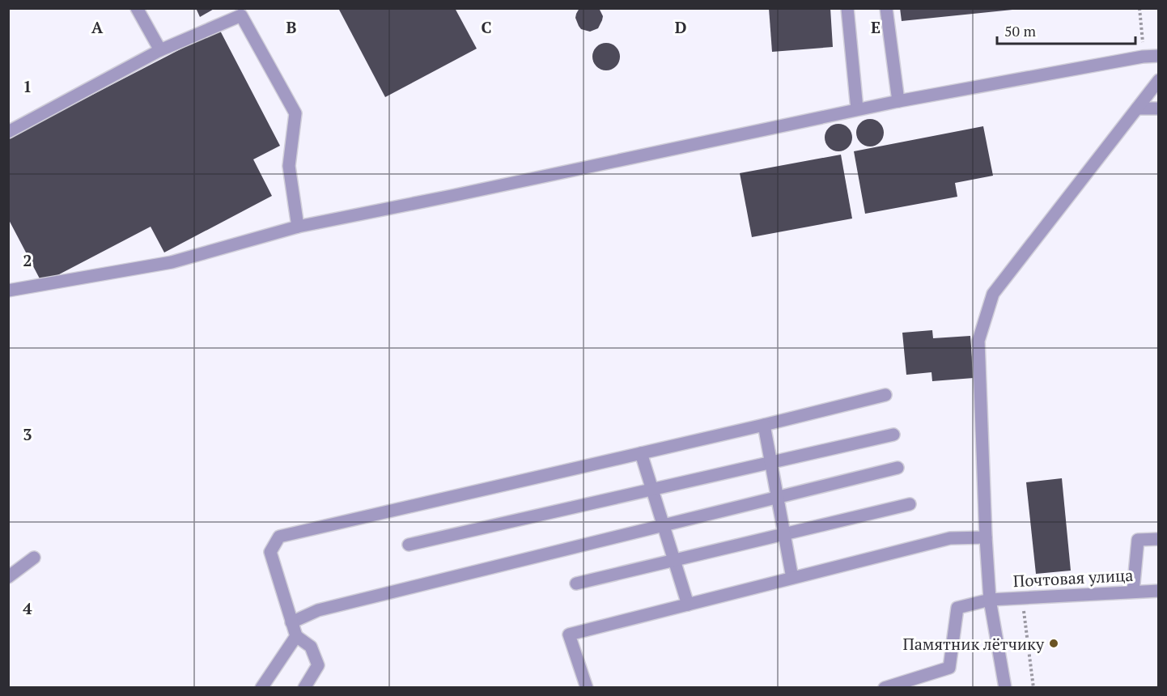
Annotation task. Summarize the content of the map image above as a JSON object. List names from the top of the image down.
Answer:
{
  "streets": {
    "street": ["Почтовая улица"]
  },
  "places": ["Памятник лётчику"],
  "scale_bar": "50 m",
  "grid": {
    "columns": [
      "A",
      "B",
      "C",
      "D",
      "E"
    ],
    "rows": [
      "1",
      "2",
      "3",
      "4"
    ]
  }
}
